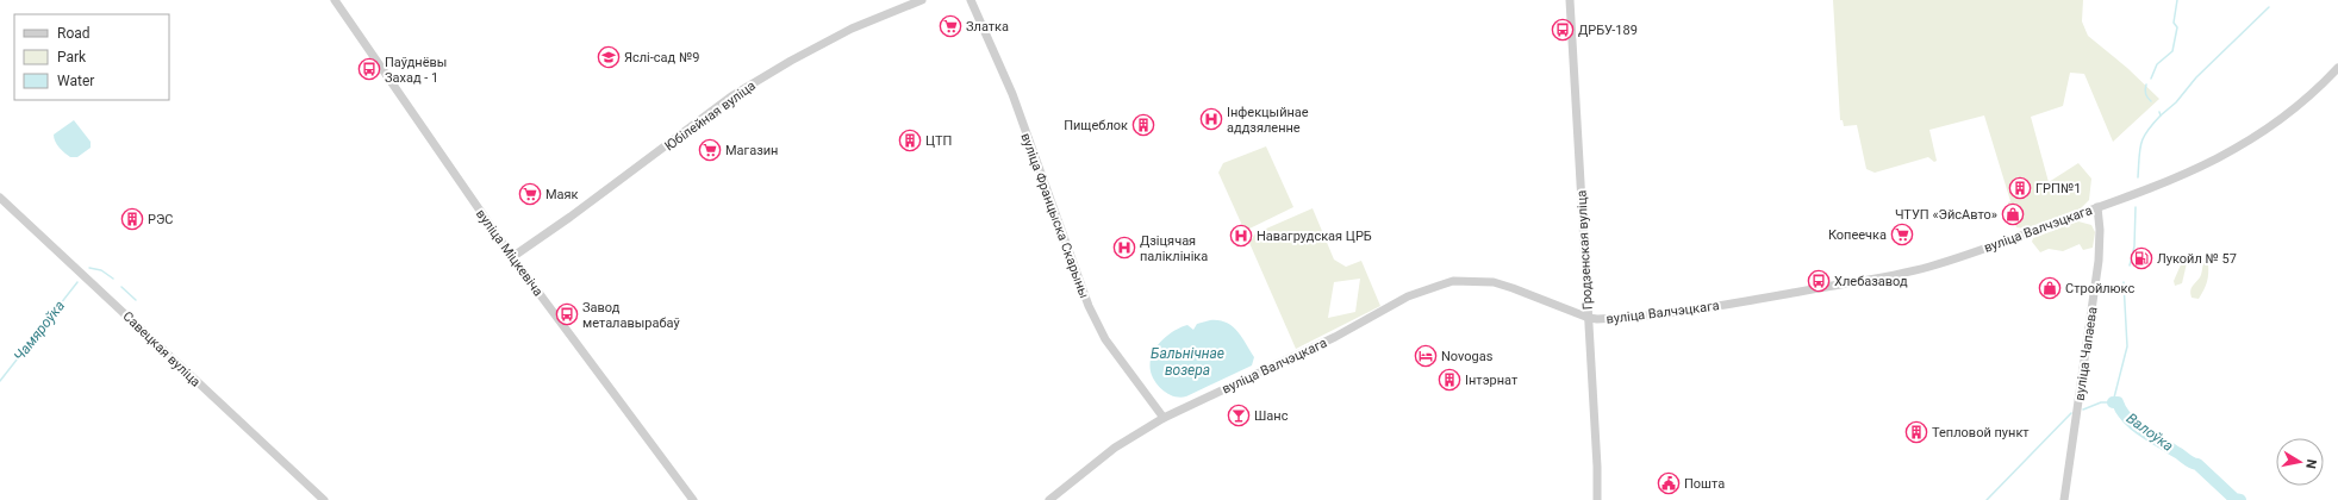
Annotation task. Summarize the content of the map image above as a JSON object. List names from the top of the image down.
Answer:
{
  "streets": {
    "street": [
      "Юбілейная вуліца",
      "вуліца Францыска Скарыны",
      "вуліца Валчэцкага",
      "Гродзенская вуліца",
      "вуліца Міцкевіча",
      "Савецкая вуліца",
      "вуліца Чапаева"
    ]
  },
  "crossings": [
    ["Юбілейная вуліца", "вуліца Міцкевіча"],
    ["вуліца Францыска Скарыны", "вуліца Валчэцкага"],
    ["вуліца Валчэцкага", "Гродзенская вуліца"],
    ["вуліца Валчэцкага", "вуліца Чапаева"]
  ],
  "water": ["Чамяроўка", "Бальнічнае возера", "Валоўка"],
  "places": {
    "supermarket": [
      "Златка",
      "Магазин",
      "Маяк",
      "Копеечка"
    ],
    "bus stop": [
      "ДРБУ-189",
      "Паўднёвы Захад - 1",
      "Хлебазавод",
      "Завод металавырабаў"
    ],
    "school or university": ["Яслі-сад №9"],
    "hospital": ["Інфекцыйнае аддзяленне", "Навагрудская ЦРБ", "Дзіцячая паліклініка"],
    "building": [
      "Пищеблок",
      "ЦТП",
      "ГРП№1",
      "РЭС",
      "Інтэрнат",
      "Тепловой пункт"
    ],
    "shop": ["ЧТУП «ЭйсАвто»", "Стройлюкс"],
    "fuel station": ["Лукойл № 57"],
    "hotel": ["Novogas"],
    "bar": ["Шанс"],
    "public building": ["Пошта"]
  },
  "legend": ["Road", "Park", "Water"],
  "north": "right"
}
